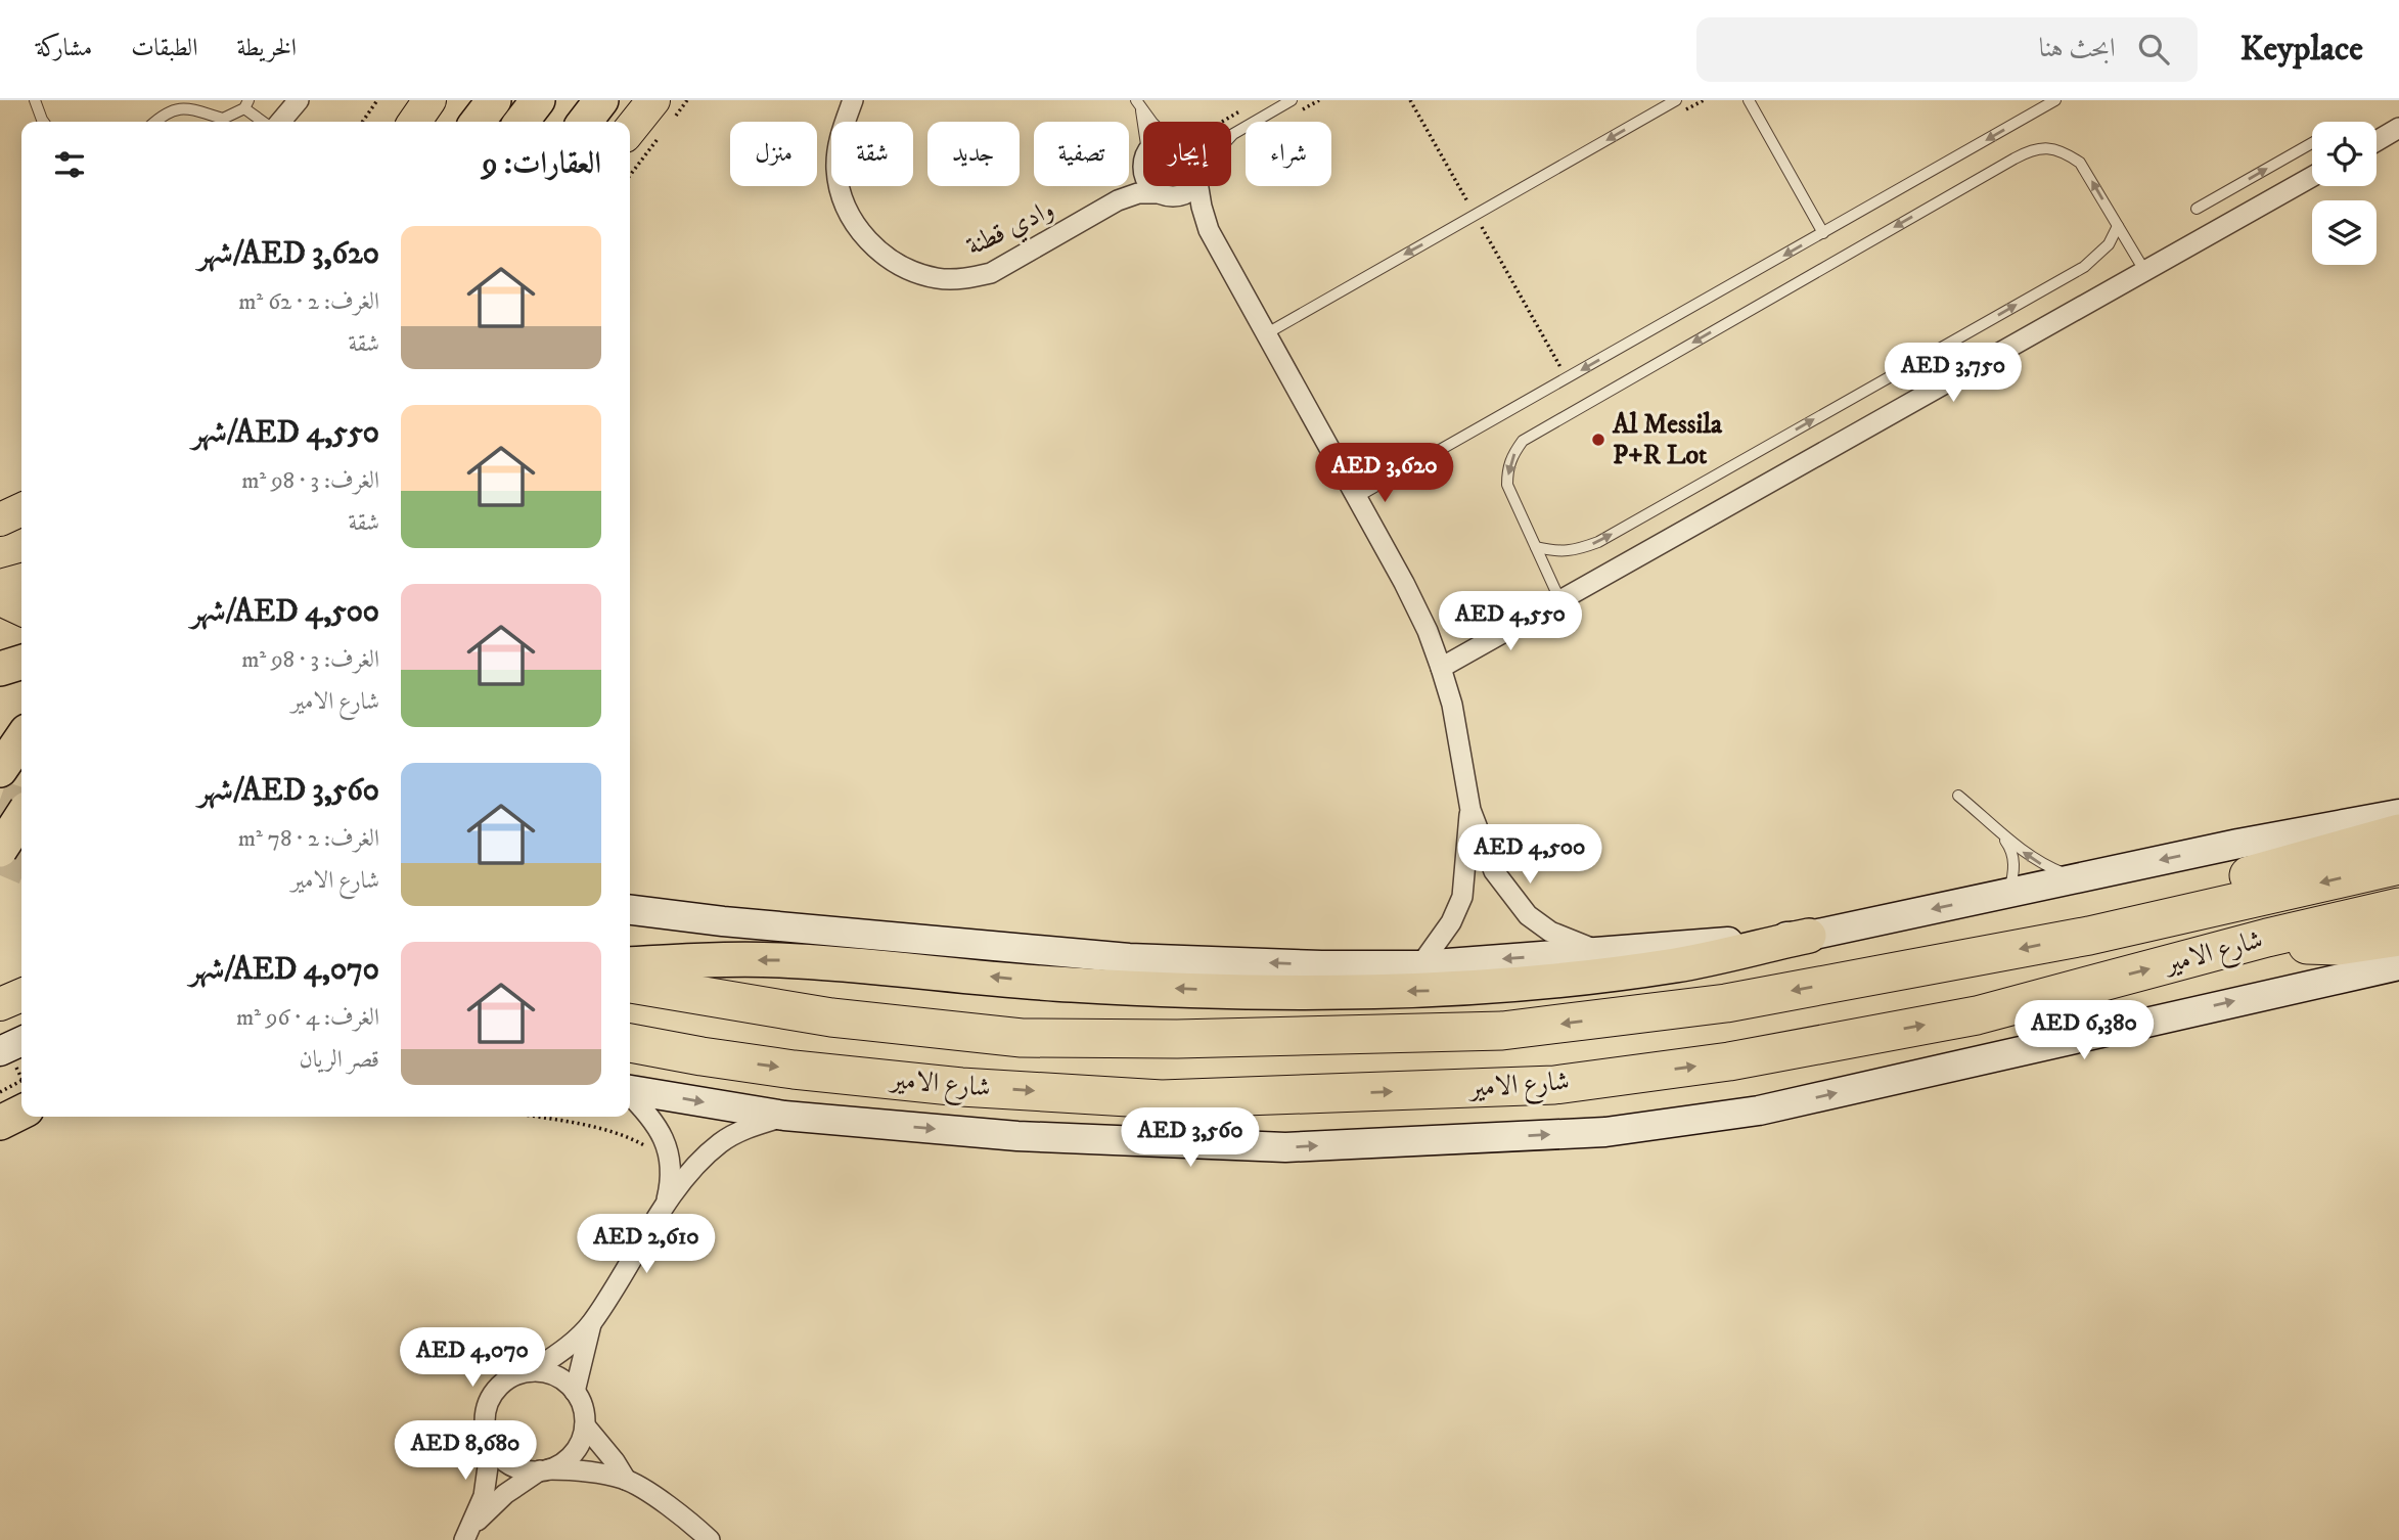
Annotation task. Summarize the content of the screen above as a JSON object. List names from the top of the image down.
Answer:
{
  "streets": {
    "highway": ["شارع الامير"],
    "street": ["وادي قطنة"]
  },
  "places": ["Al Messila P+R Lot"],
  "page": {
    "header": "Keyplace",
    "search": "ابحث هنا",
    "nav": ["الخريطة", "الطبقات", "مشاركة"],
    "chip": [
      "شراء",
      "إيجار",
      "تصفية",
      "جديد",
      "شقة",
      "منزل"
    ],
    "heading": "العقارات: 9",
    "list": [
      {
        "name": "AED 3,620/شهر",
        "note": "الغرف: 2 · 62 m² · شقة"
      },
      {
        "name": "AED 4,550/شهر",
        "note": "الغرف: 3 · 98 m² · شقة"
      },
      {
        "name": "AED 4,500/شهر",
        "note": "الغرف: 3 · 98 m² · شارع الامير"
      },
      {
        "name": "AED 3,560/شهر",
        "note": "الغرف: 2 · 78 m² · شارع الامير"
      },
      {
        "name": "AED 4,070/شهر",
        "note": "الغرف: 4 · 96 m² · قصر الريان"
      }
    ],
    "price": [
      "AED 3,750",
      "AED 3,620",
      "AED 4,550",
      "AED 4,500",
      "AED 6,380",
      "AED 3,560",
      "AED 2,610",
      "AED 4,070",
      "AED 8,680"
    ]
  }
}
